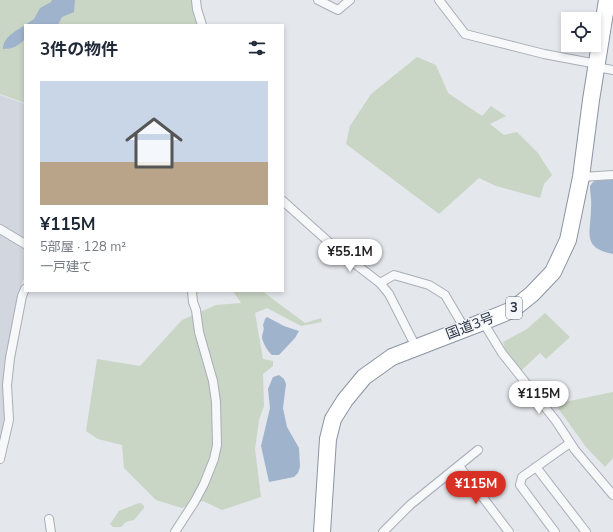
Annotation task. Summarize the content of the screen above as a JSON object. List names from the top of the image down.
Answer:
{
  "streets": {
    "highway": ["3", "国道3号"]
  },
  "page": {
    "heading": "3件の物件",
    "list": [
      {
        "name": "¥115M",
        "note": "5部屋 · 128 m² · 一戸建て"
      }
    ],
    "price": ["¥55.1M", "¥115M", "¥115M"]
  }
}
